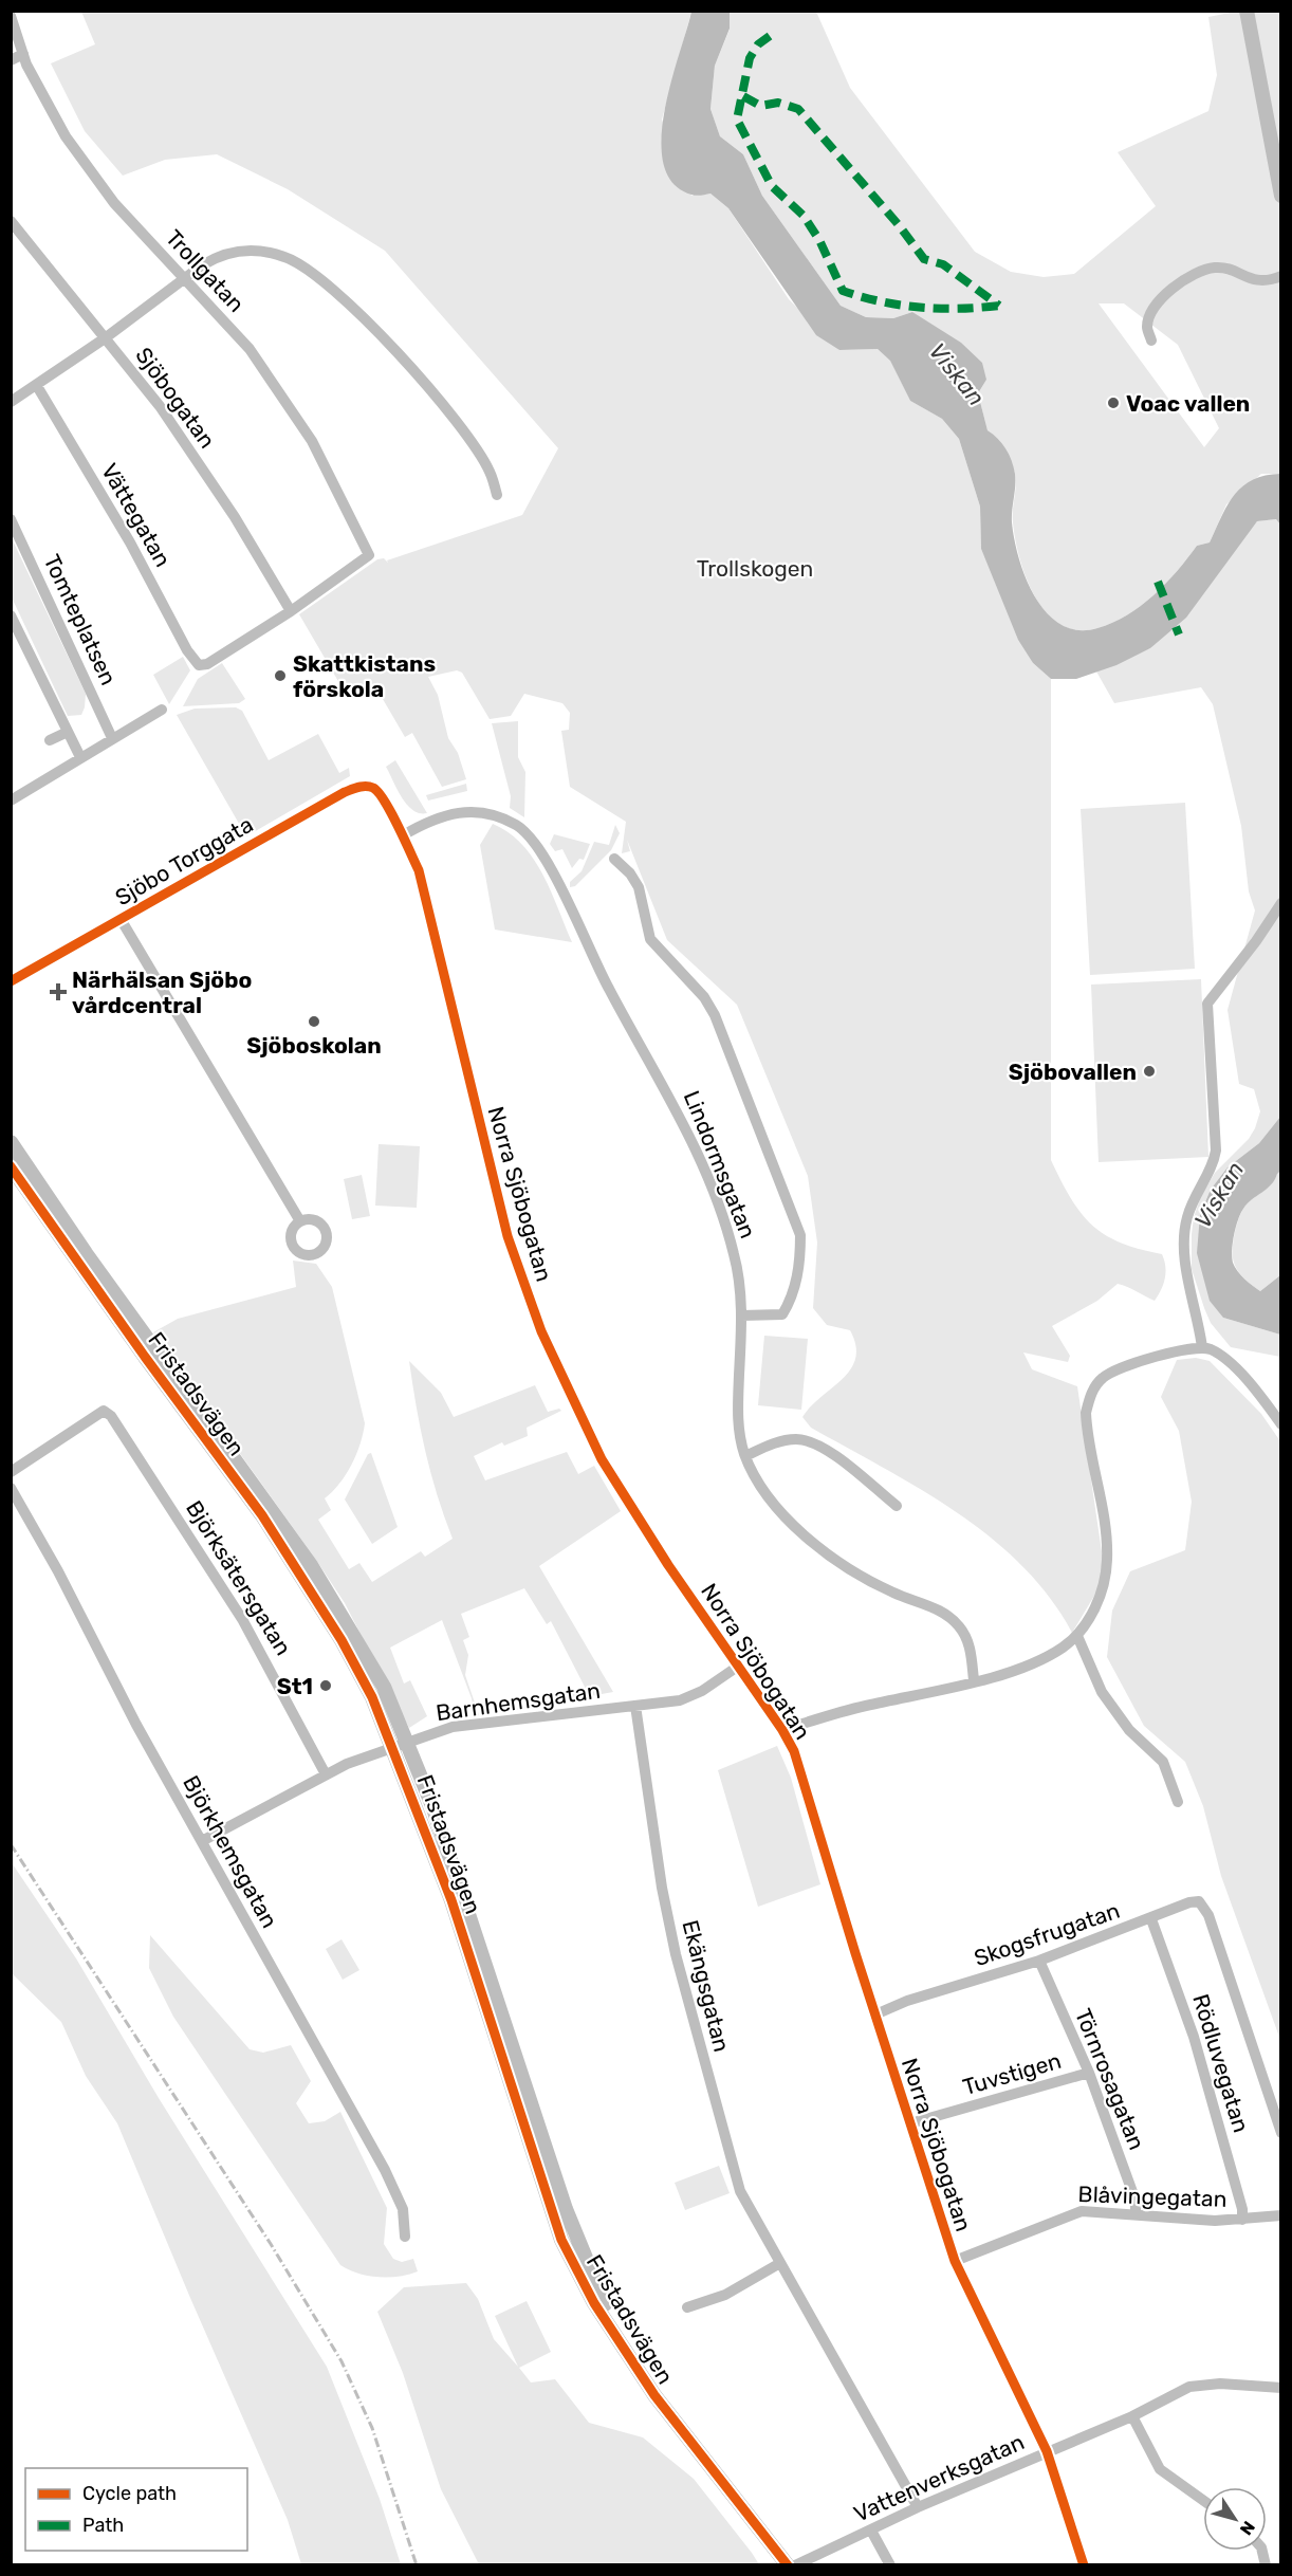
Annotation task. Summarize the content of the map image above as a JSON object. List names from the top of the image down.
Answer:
{
  "streets": {
    "street": [
      "Trollgatan",
      "Sjöbogatan",
      "Vättegatan",
      "Tomteplatsen",
      "Sjöbo Torggata",
      "Lindormsgatan",
      "Norra Sjöbogatan",
      "Fristadsvägen",
      "Björksätersgatan",
      "Barnhemsgatan",
      "Björkhemsgatan",
      "Skogsfrugatan",
      "Ekängsgatan",
      "Rödluvegatan",
      "Tuvstigen",
      "Törnrosagatan",
      "Blåvingegatan",
      "Vattenverksgatan"
    ]
  },
  "crossings": [
    ["Trollgatan", "Sjöbogatan"],
    ["Trollgatan", "Vättegatan"],
    ["Sjöbogatan", "Vättegatan"],
    ["Sjöbo Torggata", "Norra Sjöbogatan"],
    ["Lindormsgatan", "Norra Sjöbogatan"],
    ["Norra Sjöbogatan", "Barnhemsgatan"],
    ["Norra Sjöbogatan", "Skogsfrugatan"],
    ["Norra Sjöbogatan", "Tuvstigen"],
    ["Norra Sjöbogatan", "Blåvingegatan"],
    ["Norra Sjöbogatan", "Vattenverksgatan"],
    ["Fristadsvägen", "Barnhemsgatan"],
    ["Björksätersgatan", "Barnhemsgatan"],
    ["Barnhemsgatan", "Björkhemsgatan"],
    ["Barnhemsgatan", "Ekängsgatan"],
    ["Skogsfrugatan", "Rödluvegatan"],
    ["Skogsfrugatan", "Törnrosagatan"],
    ["Ekängsgatan", "Vattenverksgatan"],
    ["Rödluvegatan", "Blåvingegatan"],
    ["Tuvstigen", "Törnrosagatan"],
    ["Törnrosagatan", "Blåvingegatan"]
  ],
  "water": ["Viskan"],
  "parks": ["Trollskogen"],
  "places": {
    "other": [
      "Voac vallen",
      "Skattkistans förskola",
      "Sjöboskolan",
      "Sjöbovallen",
      "St1"
    ],
    "health": ["Närhälsan Sjöbo vårdcentral"]
  },
  "legend": ["Cycle path", "Path"],
  "north": "bottom right"
}
